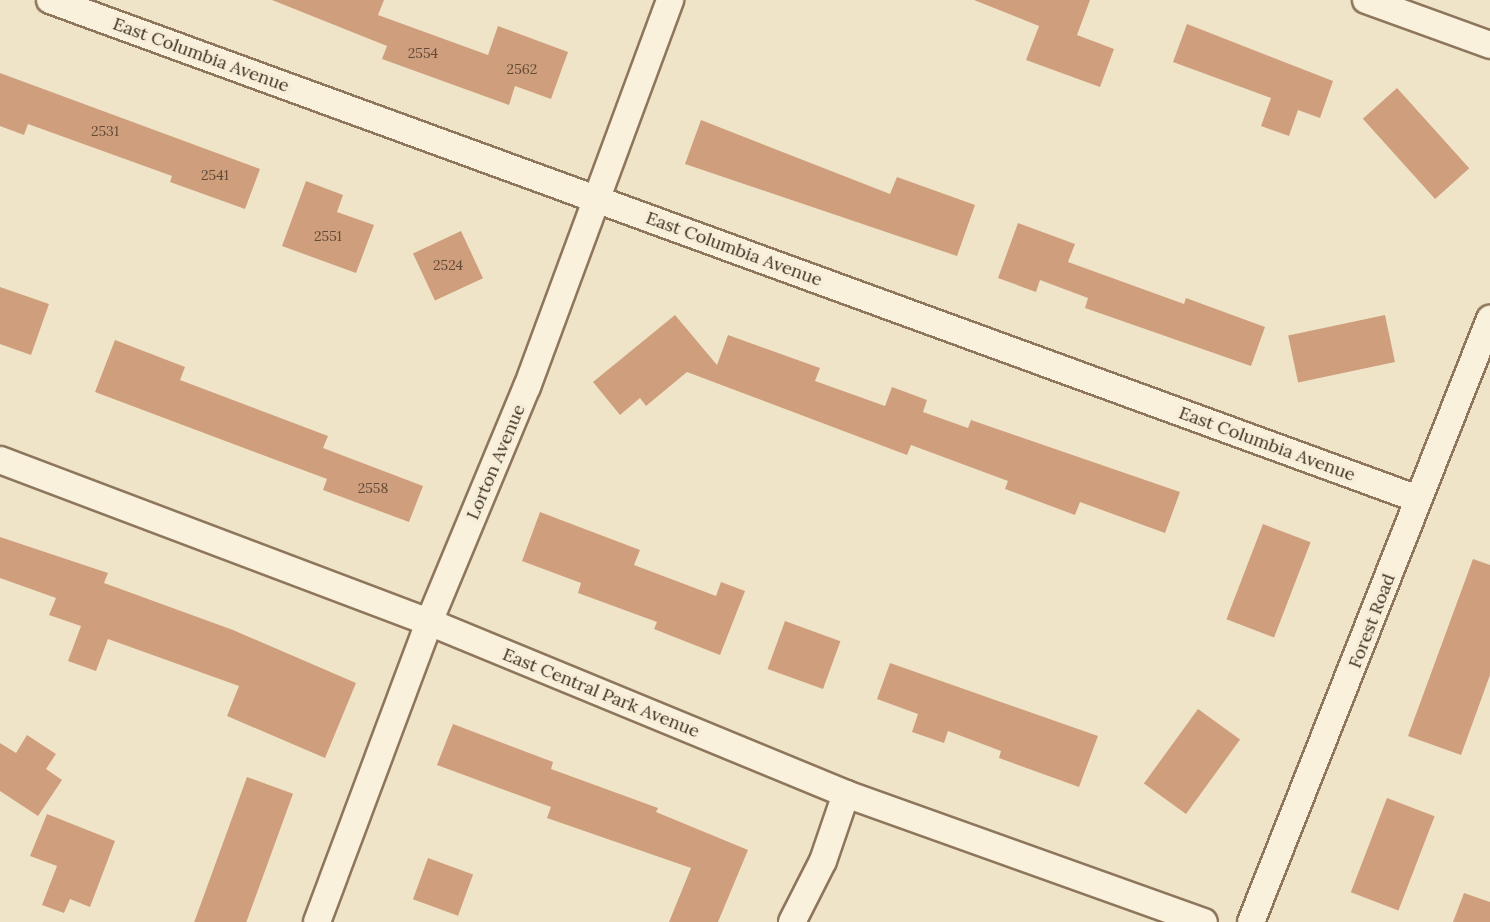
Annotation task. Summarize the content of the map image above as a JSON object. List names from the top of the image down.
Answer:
{
  "streets": {
    "street": [
      "East Columbia Avenue",
      "Lorton Avenue",
      "Forest Road",
      "East Central Park Avenue"
    ]
  },
  "crossings": [
    ["East Columbia Avenue", "Lorton Avenue"],
    ["East Columbia Avenue", "Forest Road"],
    ["Lorton Avenue", "East Central Park Avenue"]
  ],
  "house_numbers": [
    "2554",
    "2562",
    "2531",
    "2541",
    "2551",
    "2524",
    "2558"
  ]
}
